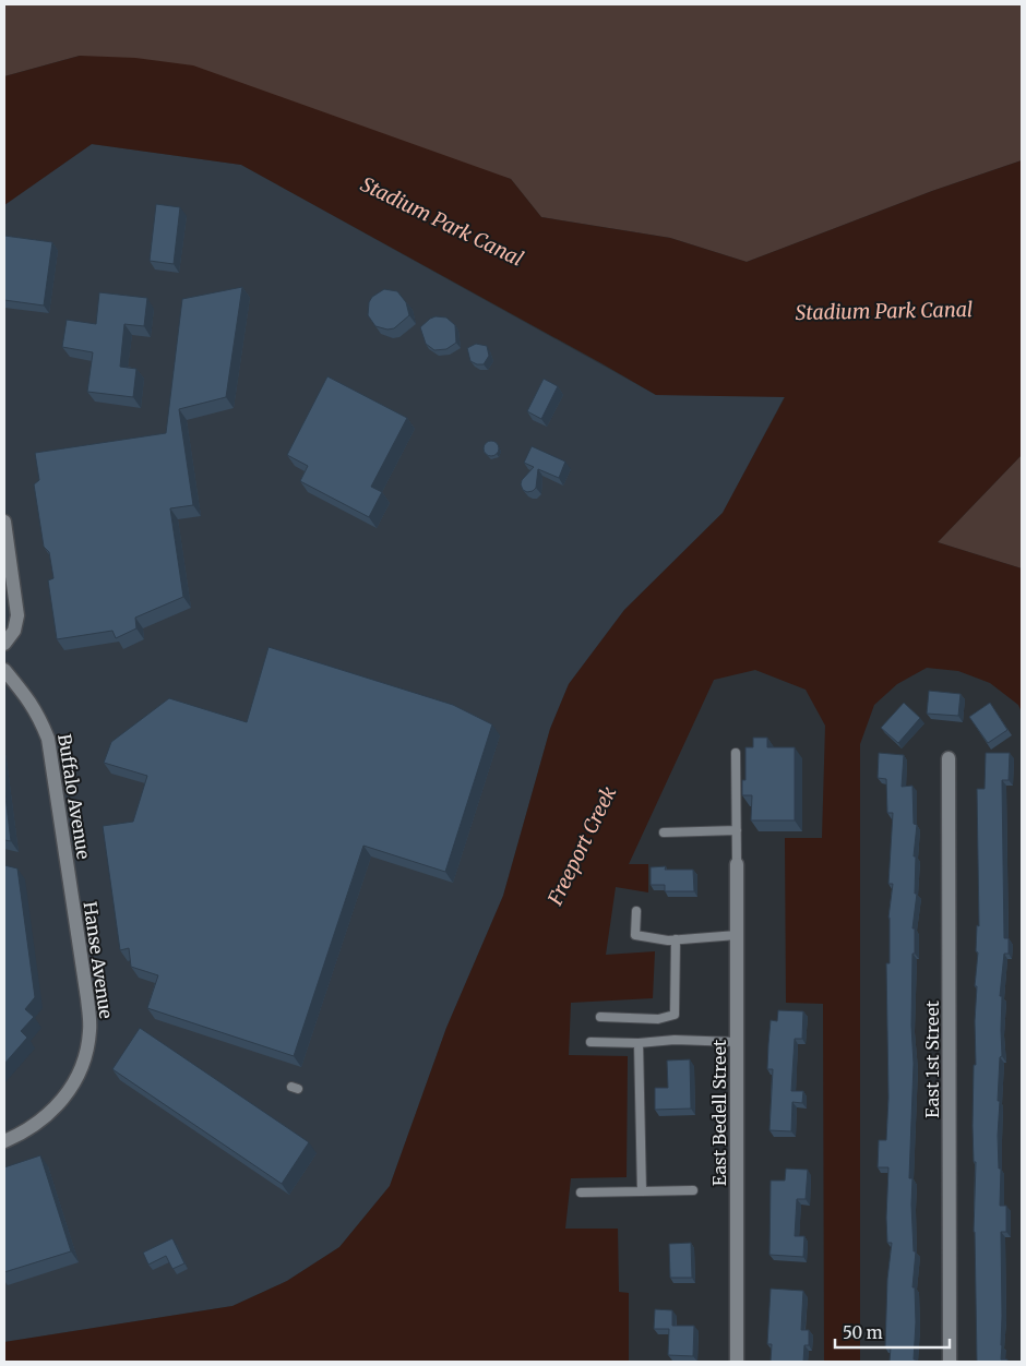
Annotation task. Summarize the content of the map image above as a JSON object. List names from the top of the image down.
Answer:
{
  "streets": {
    "street": [
      "Buffalo Avenue",
      "Hanse Avenue",
      "East 1st Street",
      "East Bedell Street"
    ]
  },
  "crossings": [
    ["Buffalo Avenue", "Hanse Avenue"]
  ],
  "water": ["Stadium Park Canal", "Freeport Creek"],
  "scale_bar": "50 m"
}
